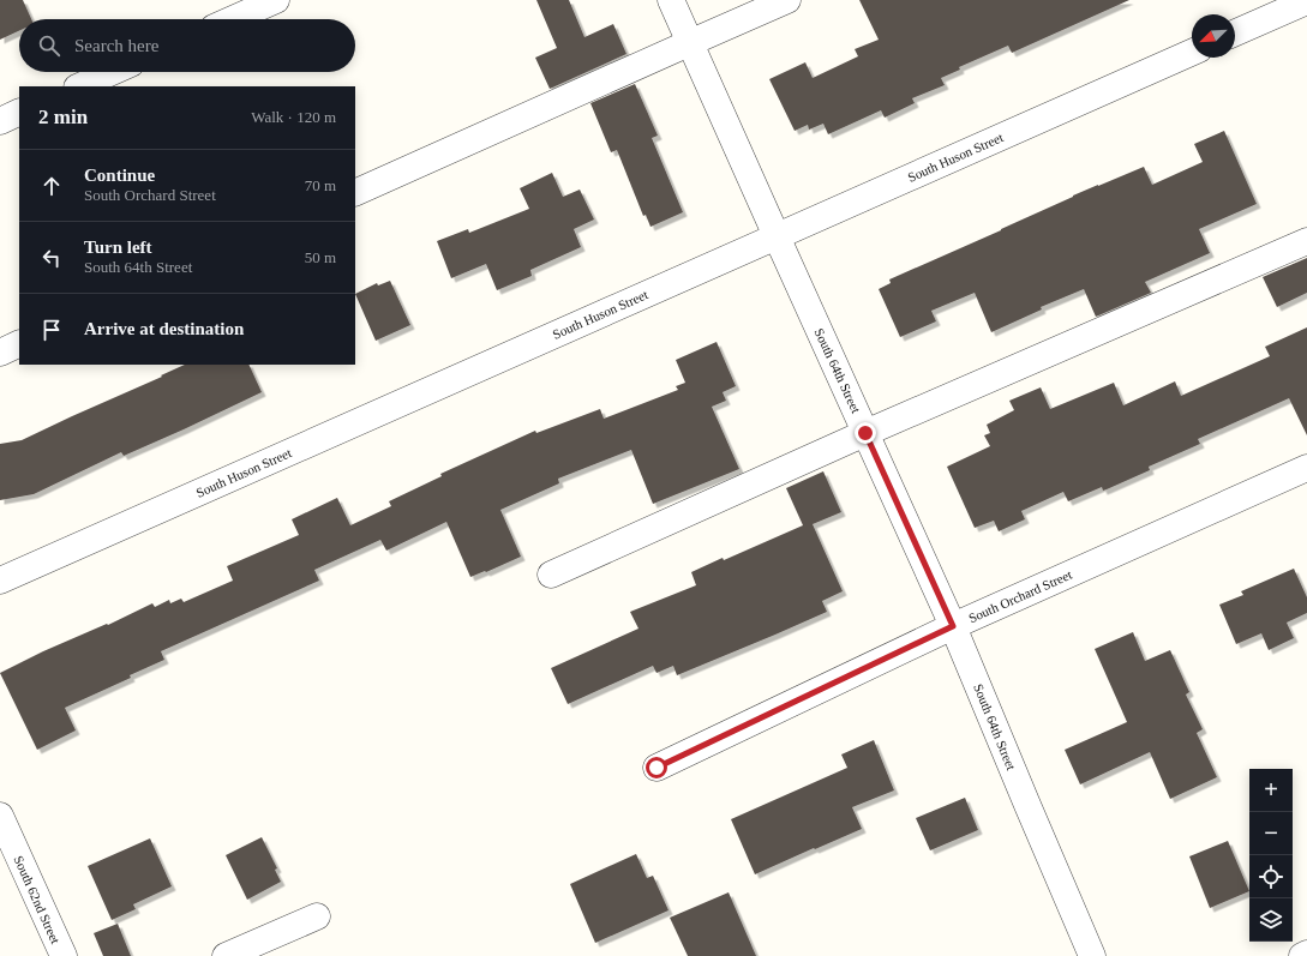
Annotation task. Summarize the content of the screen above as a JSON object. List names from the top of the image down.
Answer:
{
  "streets": {
    "street": [
      "South Huson Street",
      "South 64th Street",
      "South Orchard Street",
      "South 62nd Street"
    ]
  },
  "crossings": [
    ["South Huson Street", "South 64th Street"],
    ["South 64th Street", "South Orchard Street"]
  ],
  "north": "bottom left",
  "page": {
    "search": "Search here",
    "heading": ["2 min", "Walk · 120 m"],
    "list": [
      ["Continue", "South Orchard Street", "70 m"],
      ["Turn left", "South 64th Street", "50 m"],
      "Arrive at destination"
    ],
    "map_buttons": ["+", "−"]
  }
}
